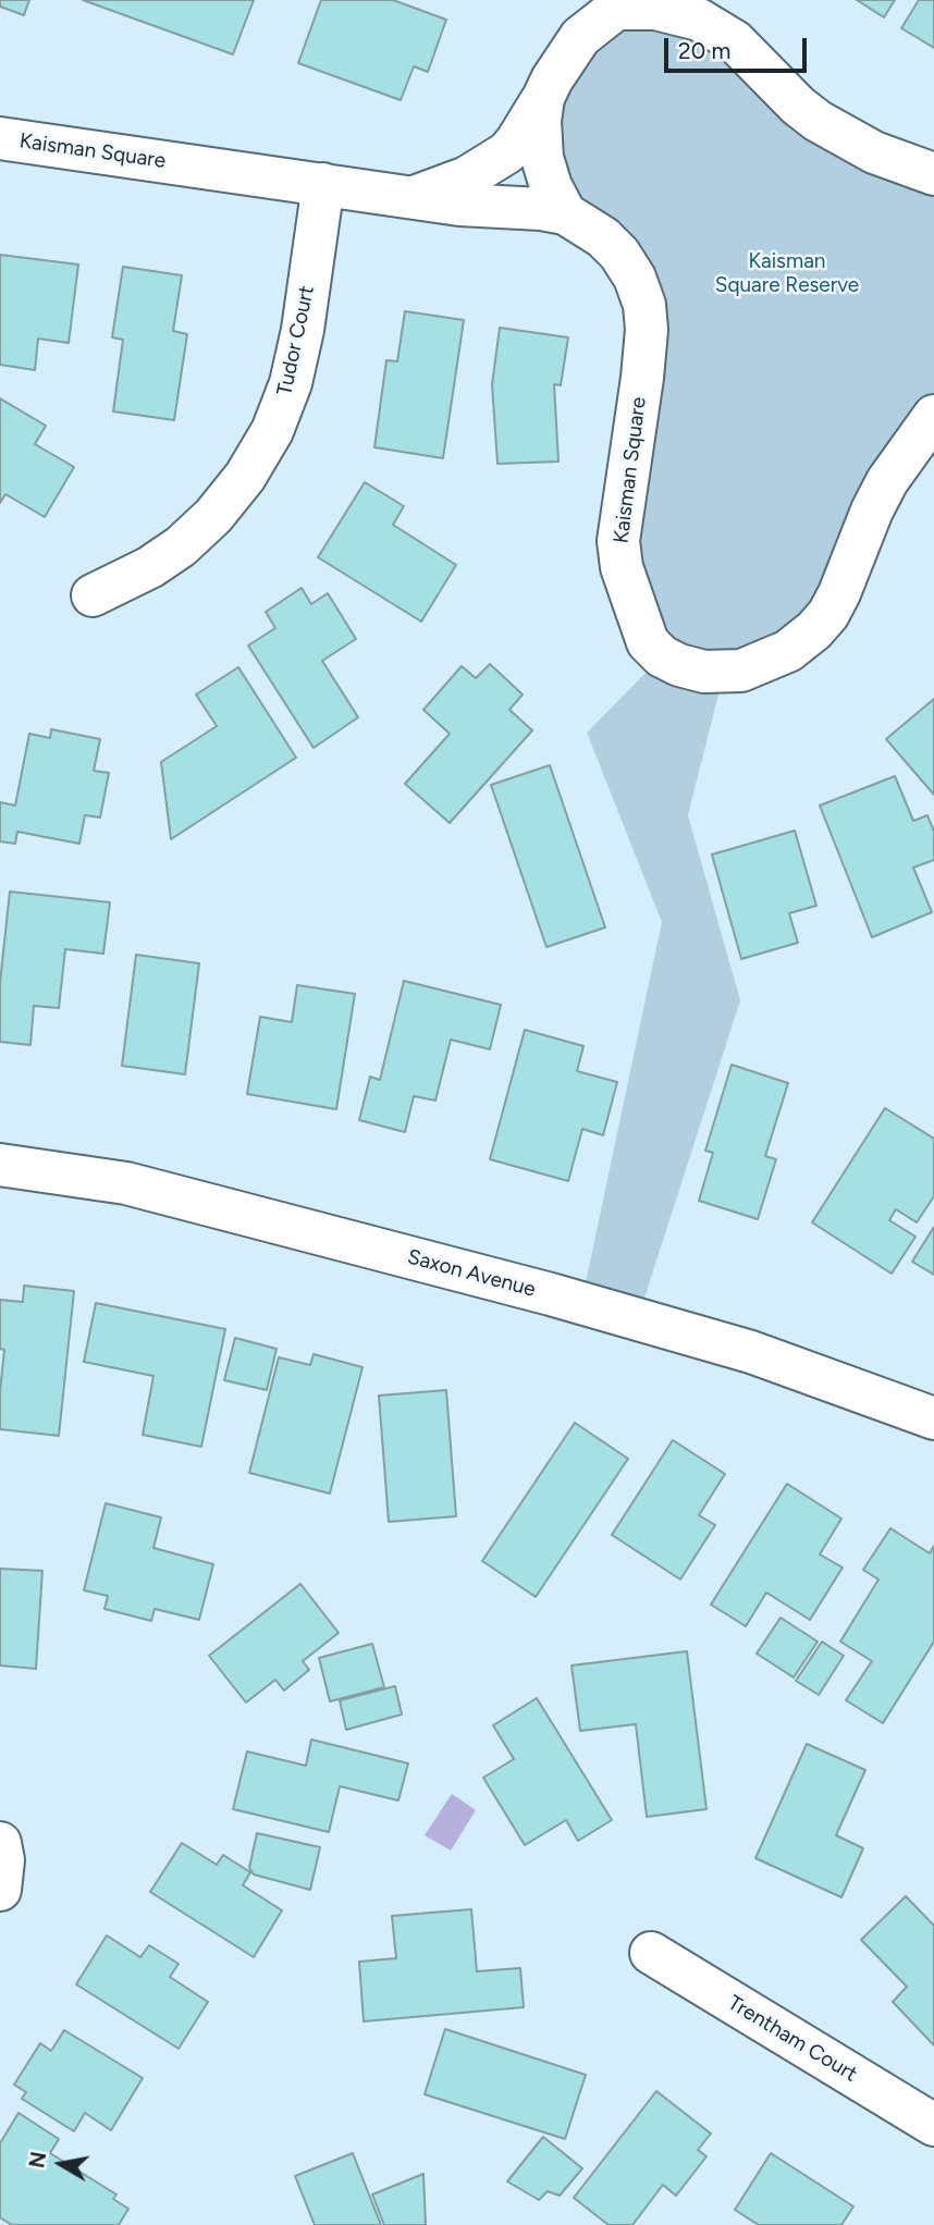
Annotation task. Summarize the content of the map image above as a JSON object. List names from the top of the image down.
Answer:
{
  "streets": {
    "street": [
      "Kaisman Square",
      "Tudor Court",
      "Saxon Avenue",
      "Trentham Court"
    ]
  },
  "crossings": [
    ["Kaisman Square", "Tudor Court"]
  ],
  "parks": ["Kaisman Square Reserve"],
  "scale_bar": "20 m",
  "north": "left"
}
